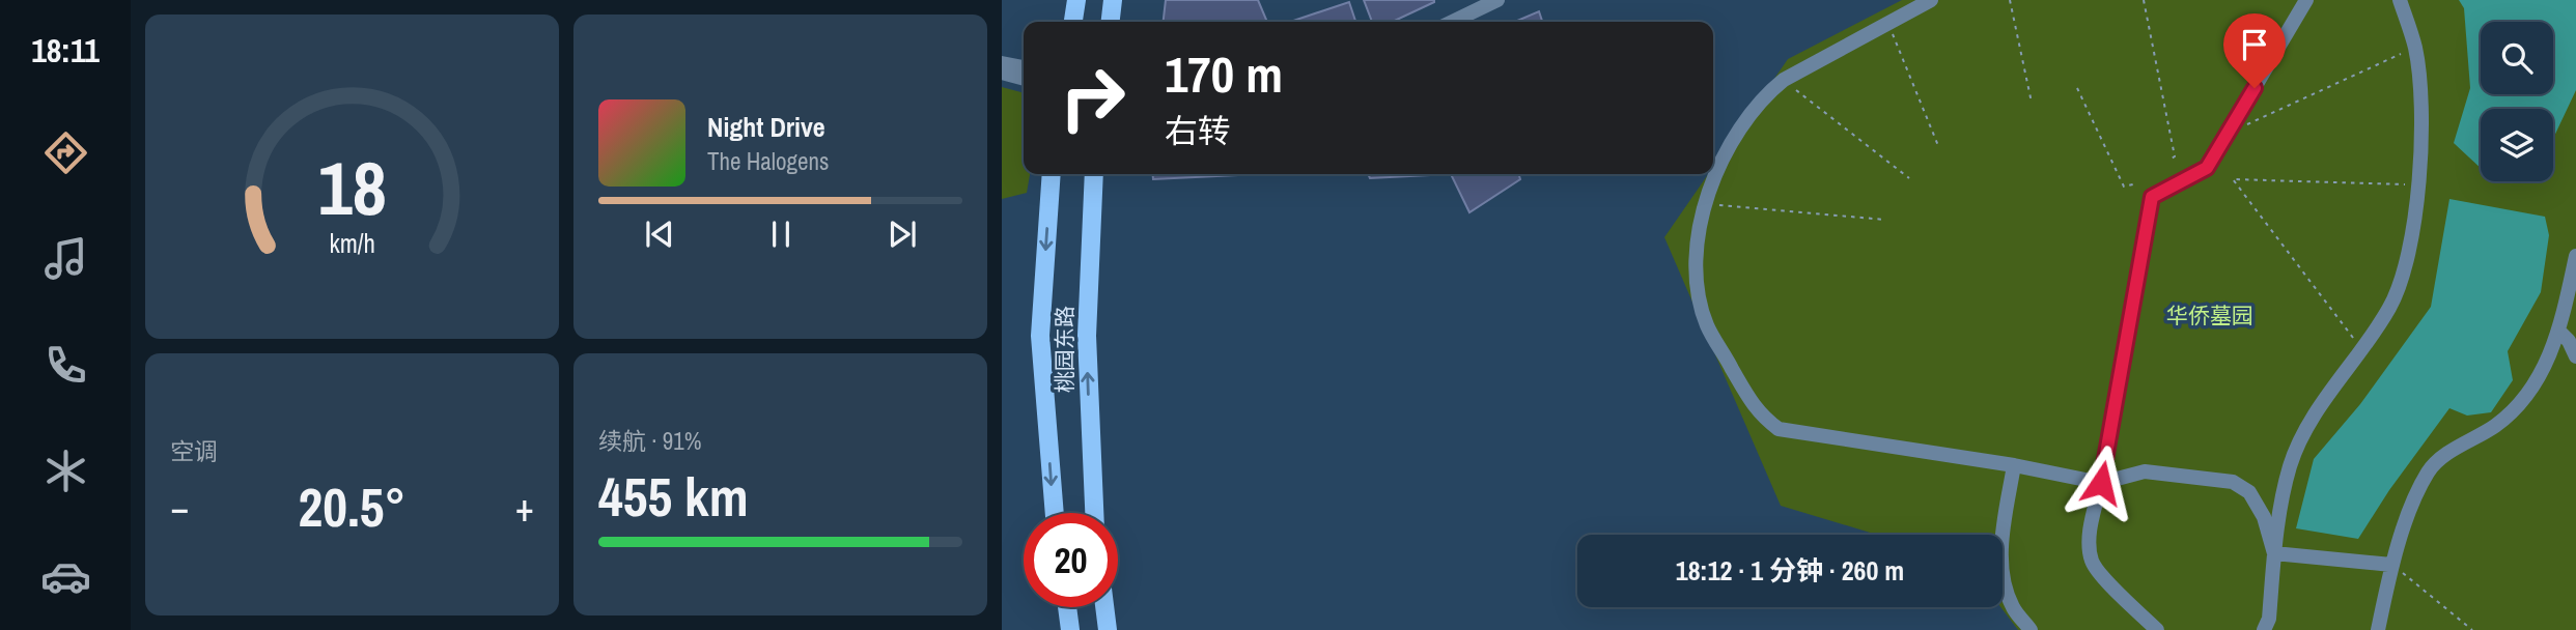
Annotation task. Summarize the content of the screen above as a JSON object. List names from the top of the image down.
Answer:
{
  "streets": {
    "main road": ["桃园东路"]
  },
  "parks": ["华侨墓园"],
  "page": {
    "tabs": "18:11",
    "turn": ["170 m", "右转"],
    "song": ["Night Drive", "The Halogens"],
    "tile": [
      "空调",
      ["续航 · 91%", "455 km"]
    ],
    "heat": ["−", "20.5°", "+"],
    "limit": "20",
    "trip": "18:12 · 1 分钟 · 260 m",
    "gauge": ["18", "km/h"]
  }
}
